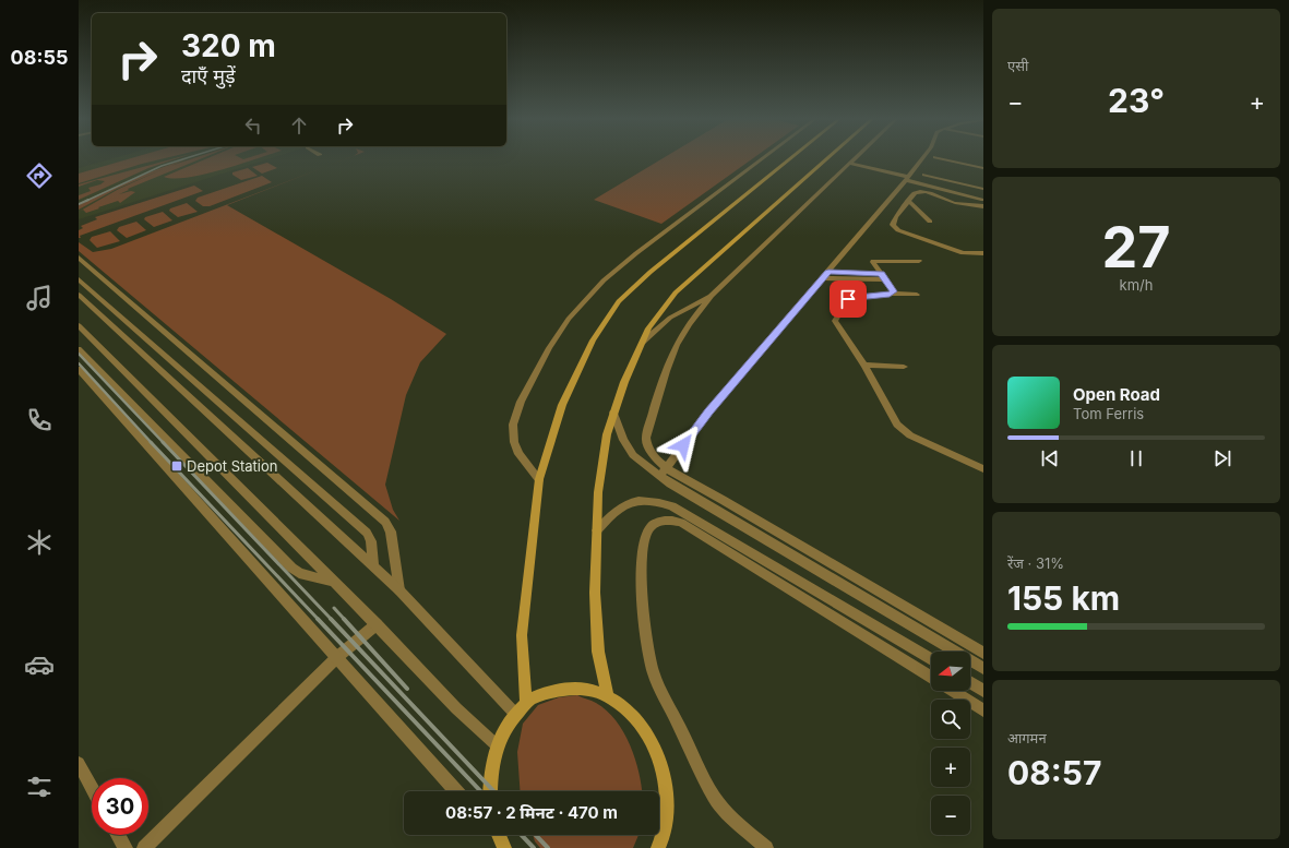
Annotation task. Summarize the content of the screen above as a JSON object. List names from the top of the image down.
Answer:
{
  "places": {
    "transit": ["Depot Station"]
  },
  "north": "left",
  "page": {
    "tabs": "08:55",
    "tile": [
      "एसी",
      ["27", "km/h"],
      ["रेंज · 31%", "155 km"],
      ["आगमन", "08:57"]
    ],
    "turn": ["320 m", "दाएँ मुड़ें"],
    "heat": ["−", "23°", "+"],
    "song": ["Open Road", "Tom Ferris"],
    "map_buttons": ["+", "−"],
    "limit": "30",
    "trip": "08:57 · 2 मिनट · 470 m"
  }
}
